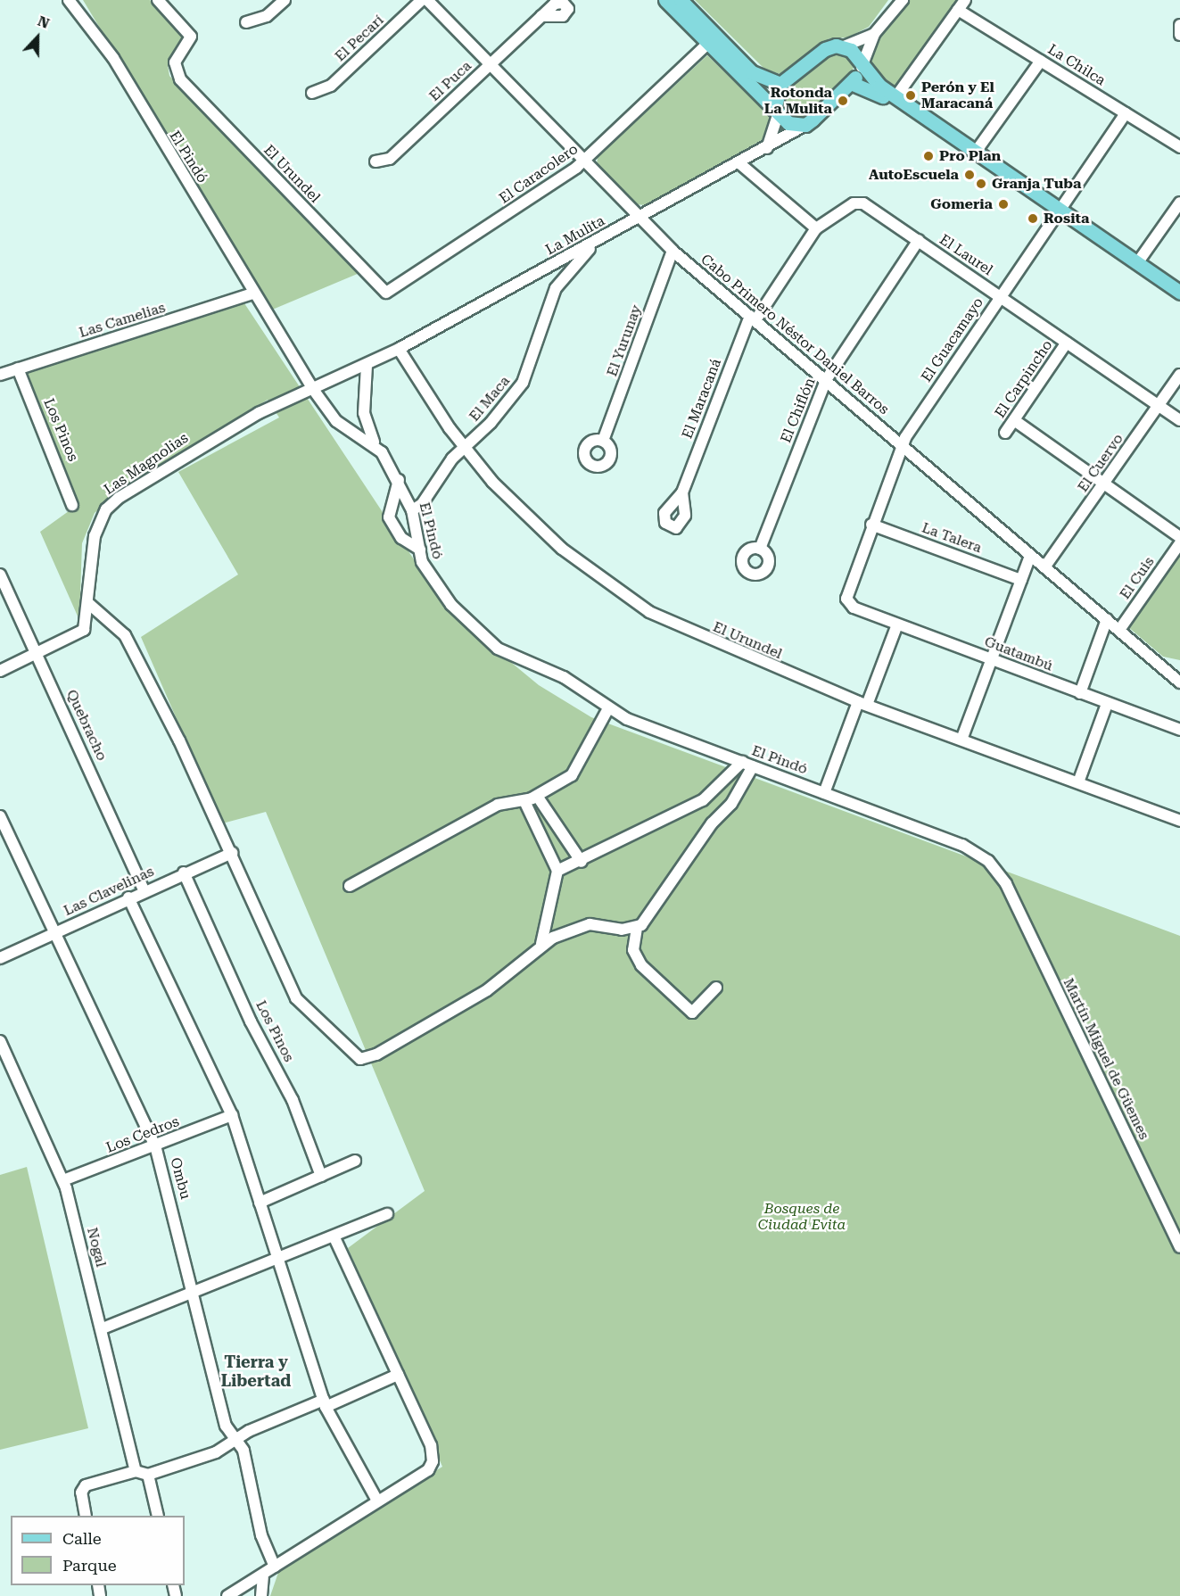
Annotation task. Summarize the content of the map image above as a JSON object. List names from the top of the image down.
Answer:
{
  "streets": {
    "street": [
      "El Pecarí",
      "La Chilca",
      "El Puca",
      "El Pindó",
      "El Urundel",
      "El Caracolero",
      "La Mulita",
      "El Laurel",
      "Las Camelias",
      "Cabo Primero Néstor Daniel Barros",
      "El Guacamayo",
      "El Yurunay",
      "El Carpincho",
      "El Maca",
      "El Maracaná",
      "El Chiflón",
      "Los Pinos",
      "El Cuervo",
      "Las Magnolias",
      "La Talera",
      "El Cuis",
      "Guatambú",
      "Quebracho",
      "Las Clavelinas",
      "Martín Miguel de Güemes",
      "Los Cedros",
      "Ombu",
      "Nogal"
    ]
  },
  "crossings": [
    ["La Chilca", "El Guacamayo"],
    ["El Puca", "Cabo Primero Néstor Daniel Barros"],
    ["El Pindó", "Las Camelias"],
    ["El Pindó", "El Maca"],
    ["El Pindó", "Las Magnolias"],
    ["El Pindó", "Martín Miguel de Güemes"],
    ["El Urundel", "El Caracolero"],
    ["El Urundel", "La Mulita"],
    ["El Urundel", "El Maca"],
    ["El Urundel", "Las Magnolias"],
    ["El Caracolero", "Cabo Primero Néstor Daniel Barros"],
    ["La Mulita", "Cabo Primero Néstor Daniel Barros"],
    ["La Mulita", "El Maca"],
    ["La Mulita", "Las Magnolias"],
    ["El Laurel", "El Guacamayo"],
    ["El Laurel", "El Carpincho"],
    ["El Laurel", "El Maracaná"],
    ["El Laurel", "El Chiflón"],
    ["El Laurel", "El Cuervo"],
    ["Las Camelias", "Los Pinos"],
    ["Cabo Primero Néstor Daniel Barros", "El Guacamayo"],
    ["Cabo Primero Néstor Daniel Barros", "El Yurunay"],
    ["Cabo Primero Néstor Daniel Barros", "El Maracaná"],
    ["Cabo Primero Néstor Daniel Barros", "El Chiflón"],
    ["Cabo Primero Néstor Daniel Barros", "El Cuervo"],
    ["Cabo Primero Néstor Daniel Barros", "El Cuis"],
    ["El Guacamayo", "La Talera"],
    ["El Guacamayo", "Guatambú"],
    ["Los Pinos", "Las Clavelinas"],
    ["Las Magnolias", "Quebracho"],
    ["Quebracho", "Las Clavelinas"],
    ["Las Clavelinas", "Ombu"],
    ["Los Cedros", "Ombu"],
    ["Los Cedros", "Nogal"]
  ],
  "districts": ["Tierra y Libertad"],
  "parks": ["Bosques de Ciudad Evita"],
  "places": [
    "Perón y El Maracaná",
    "Rotonda La Mulita",
    "Pro Plan",
    "AutoEscuela",
    "Granja Tuba",
    "Gomeria",
    "Rosita"
  ],
  "legend": ["Calle", "Parque"],
  "north": "top"
}
